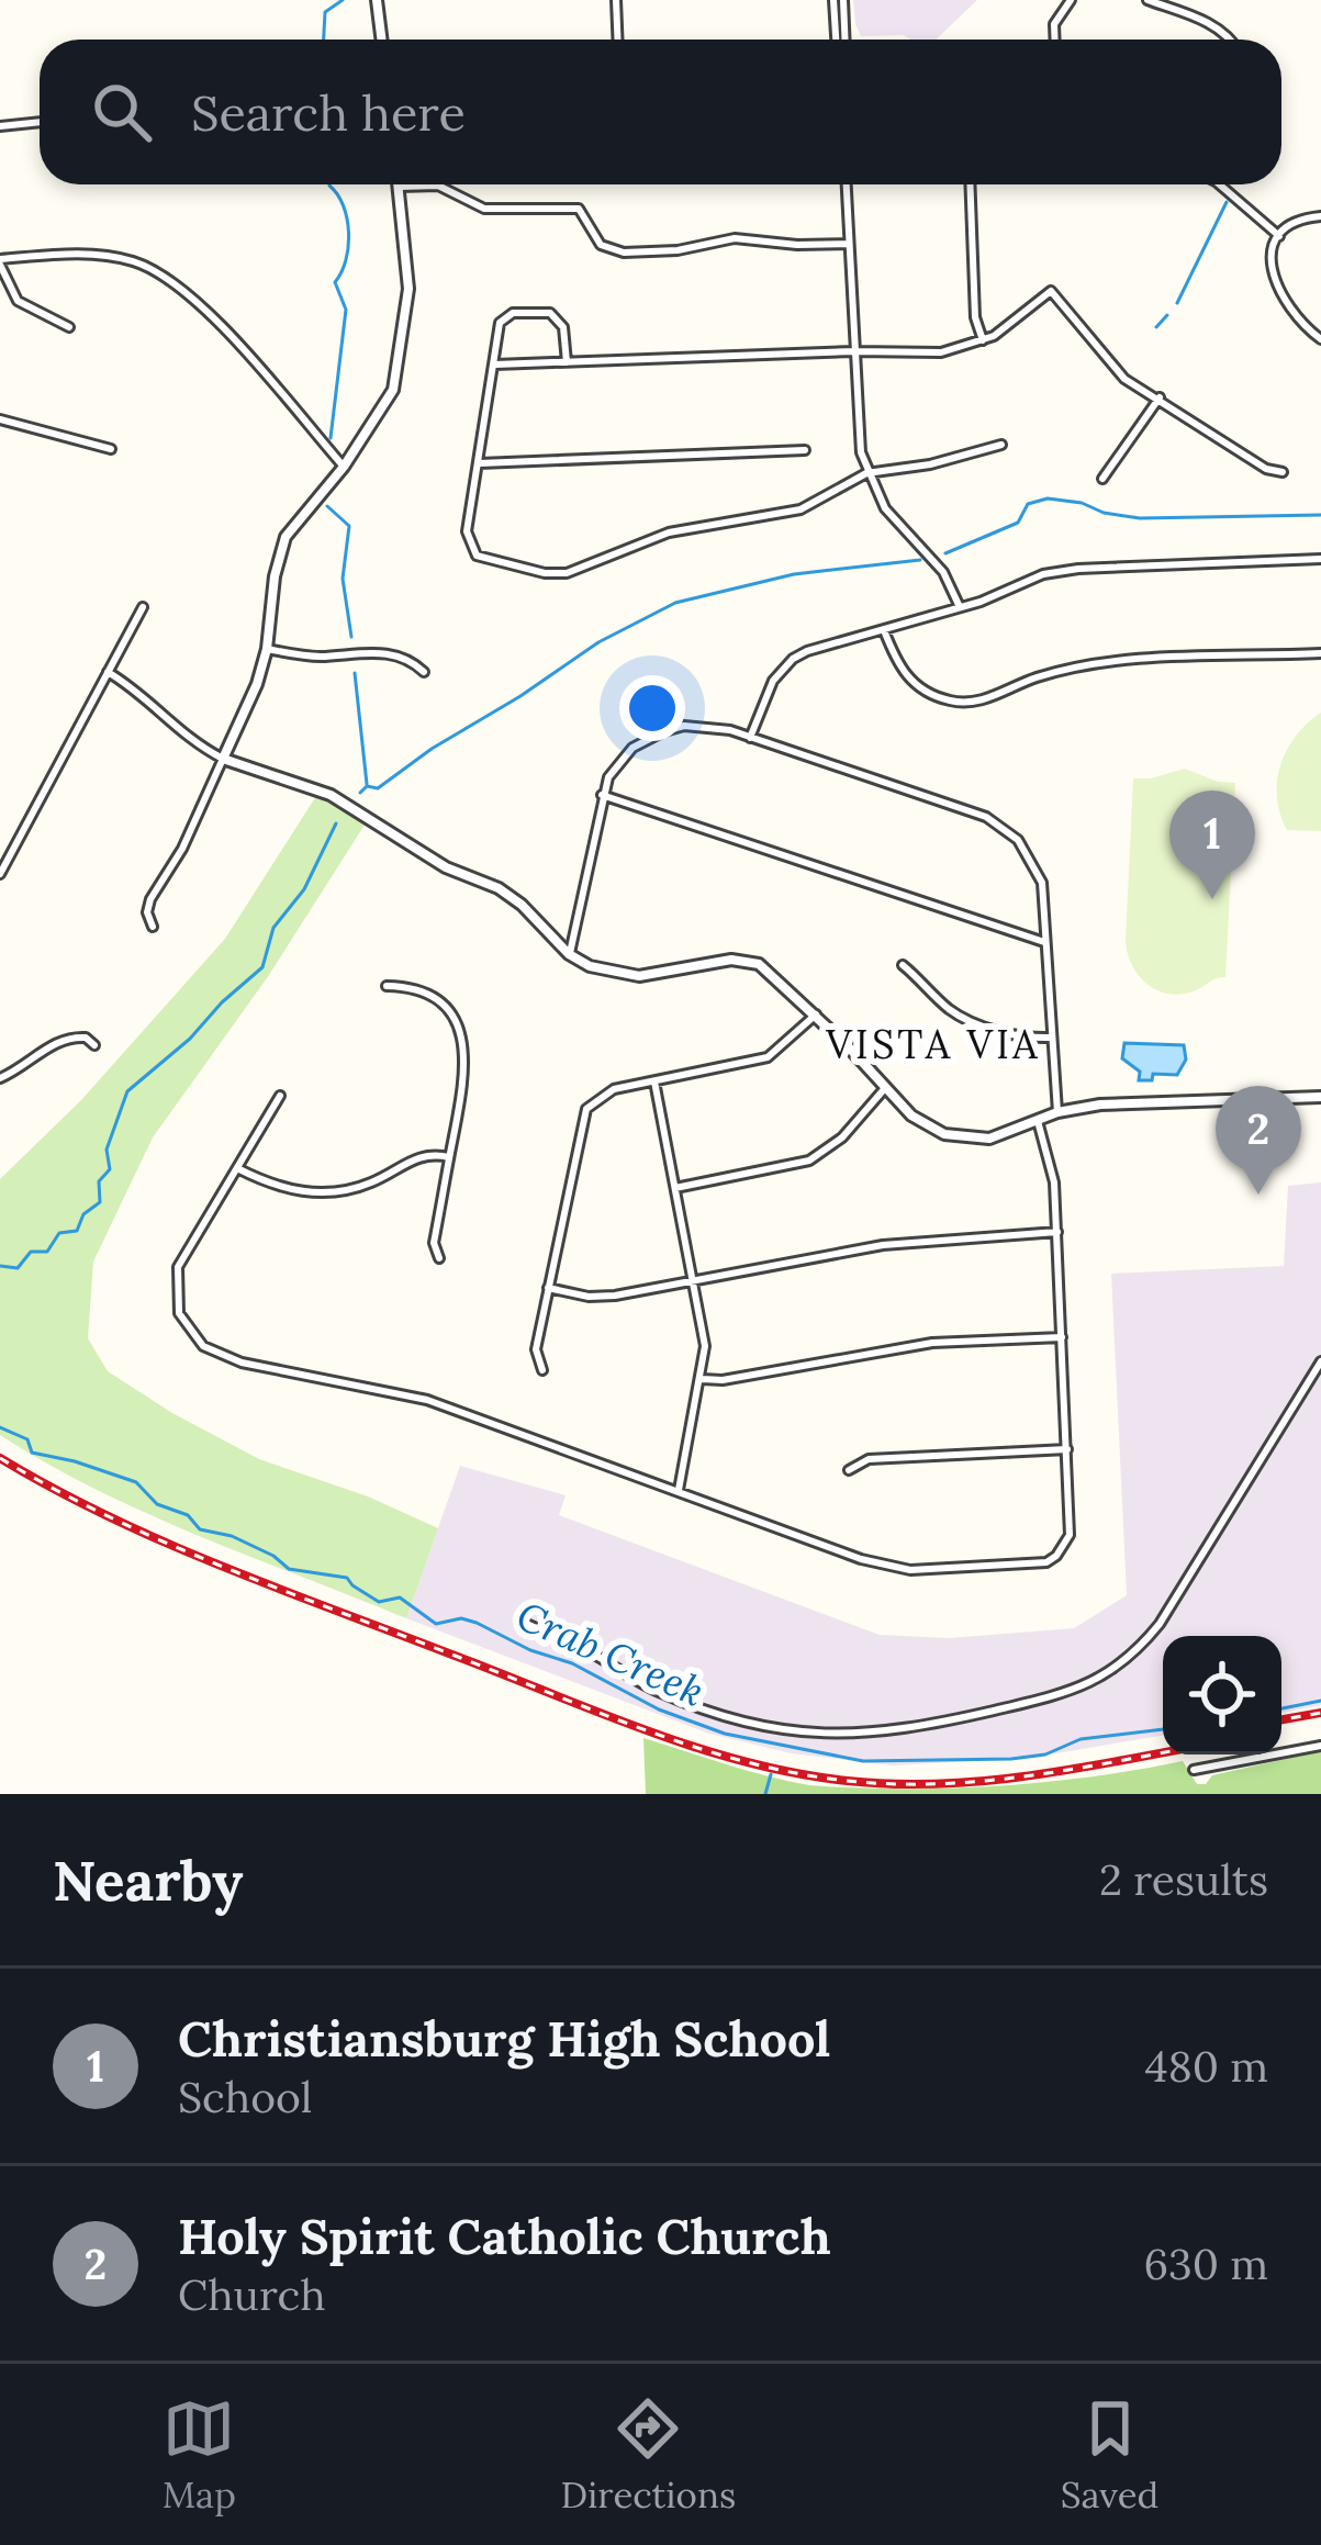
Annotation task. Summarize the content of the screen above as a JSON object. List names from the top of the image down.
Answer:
{
  "districts": ["VISTA VIA"],
  "water": ["Crab Creek"],
  "page": {
    "search": "Search here",
    "pins": ["1", "2"],
    "heading": ["Nearby", "2 results"],
    "list": [
      {
        "mark": "1",
        "name": "Christiansburg High School",
        "note": "School",
        "value": "480 m"
      },
      {
        "mark": "2",
        "name": "Holy Spirit Catholic Church",
        "note": "Church",
        "value": "630 m"
      }
    ],
    "nav": ["Map", "Directions", "Saved"]
  }
}
